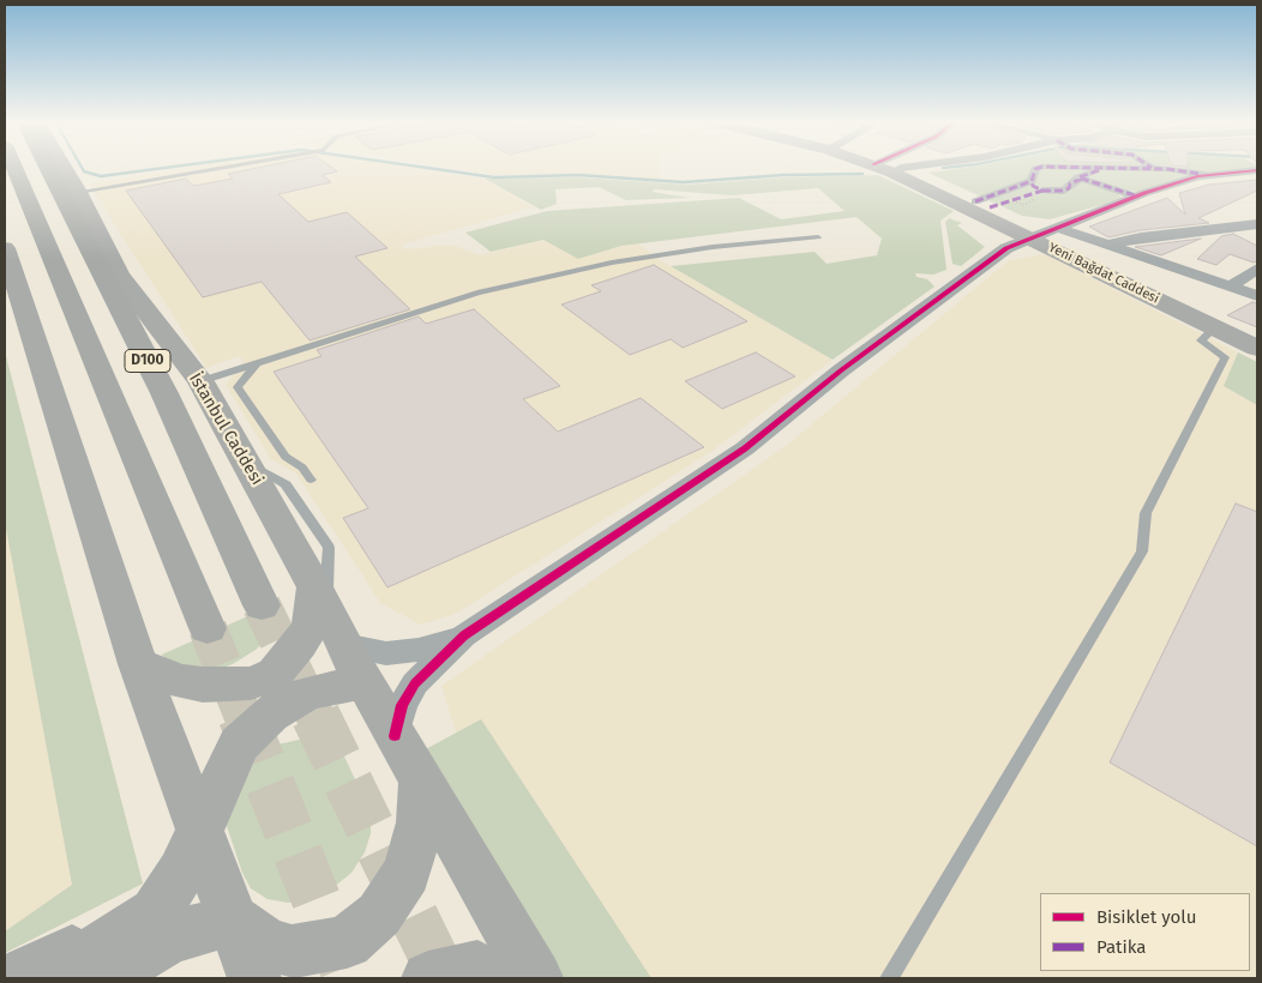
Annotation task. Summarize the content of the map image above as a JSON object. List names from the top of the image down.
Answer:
{
  "streets": {
    "highway": ["D100"],
    "main road": ["Yeni Bağdat Caddesi", "İstanbul Caddesi"]
  },
  "crossings": [
    ["D100", "İstanbul Caddesi"]
  ],
  "legend": ["Bisiklet yolu", "Patika"]
}
